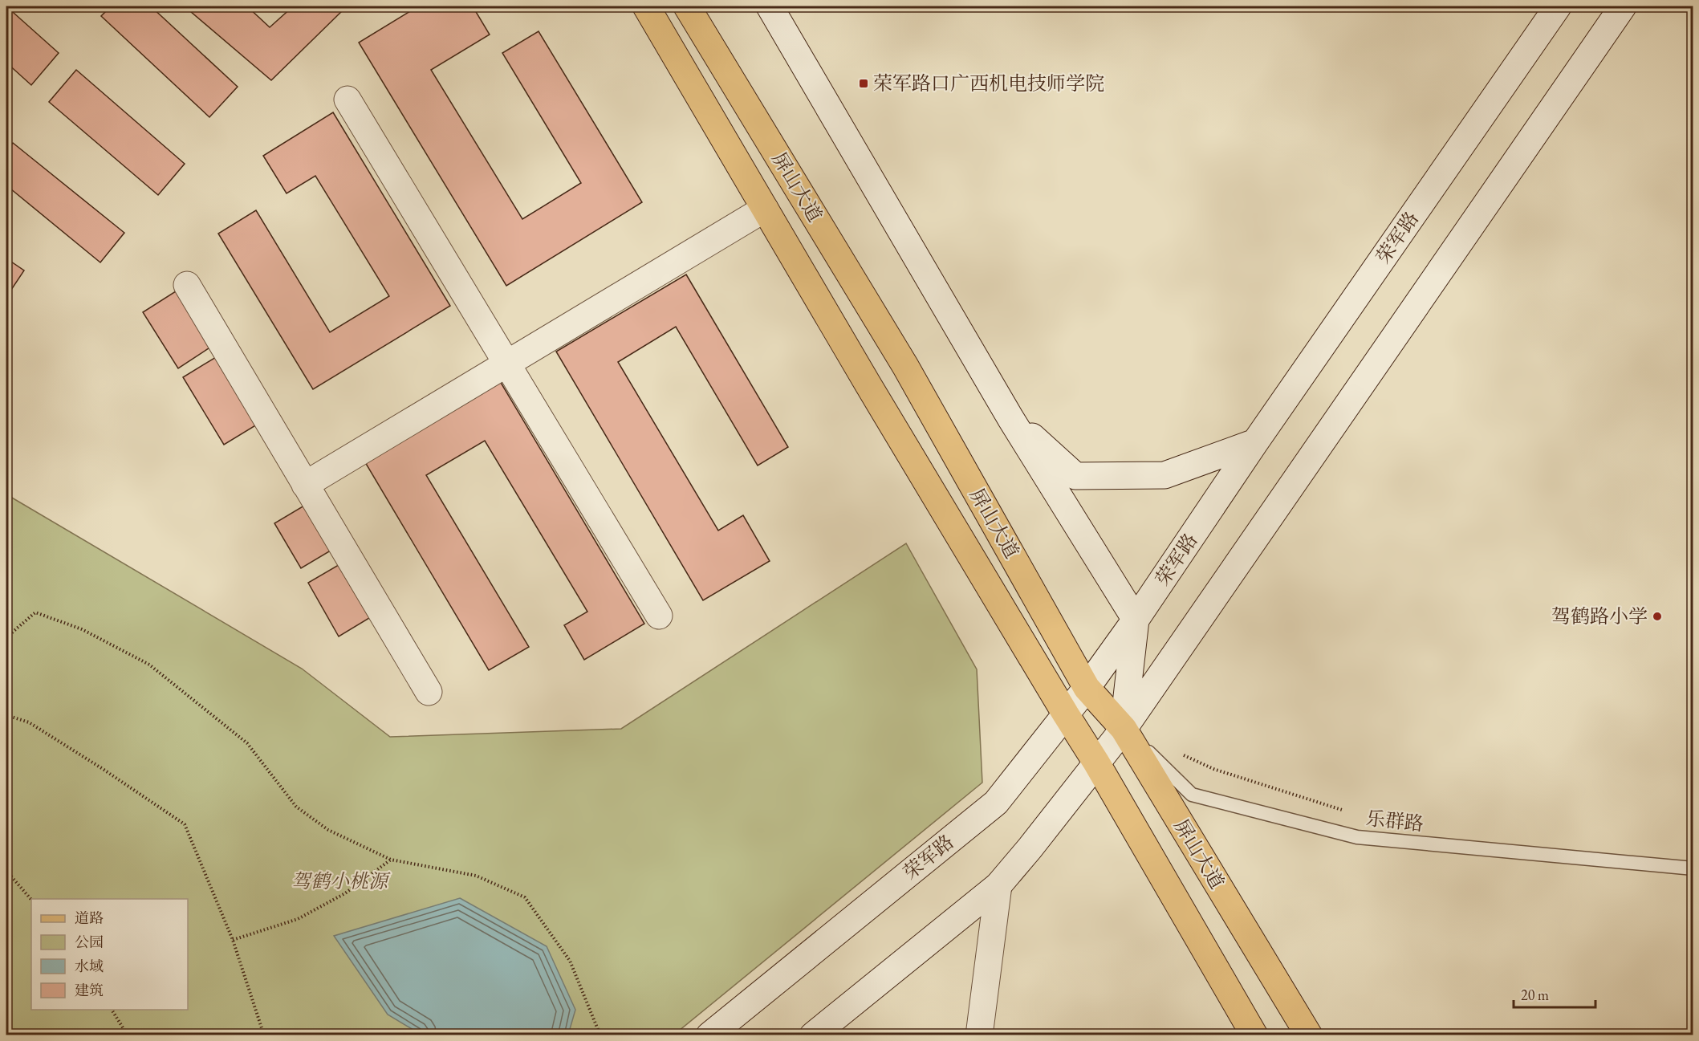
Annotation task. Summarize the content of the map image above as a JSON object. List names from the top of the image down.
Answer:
{
  "streets": {
    "main road": ["屏山大道", "荣军路"],
    "lane": ["乐群路"]
  },
  "crossings": [
    ["屏山大道", "荣军路"],
    ["屏山大道", "乐群路"]
  ],
  "parks": ["驾鹤小桃源"],
  "places": {
    "transit": ["荣军路口广西机电技师学院"],
    "other": ["驾鹤路小学"]
  },
  "legend": [
    "道路",
    "公园",
    "水域",
    "建筑"
  ],
  "scale_bar": "20 m"
}
